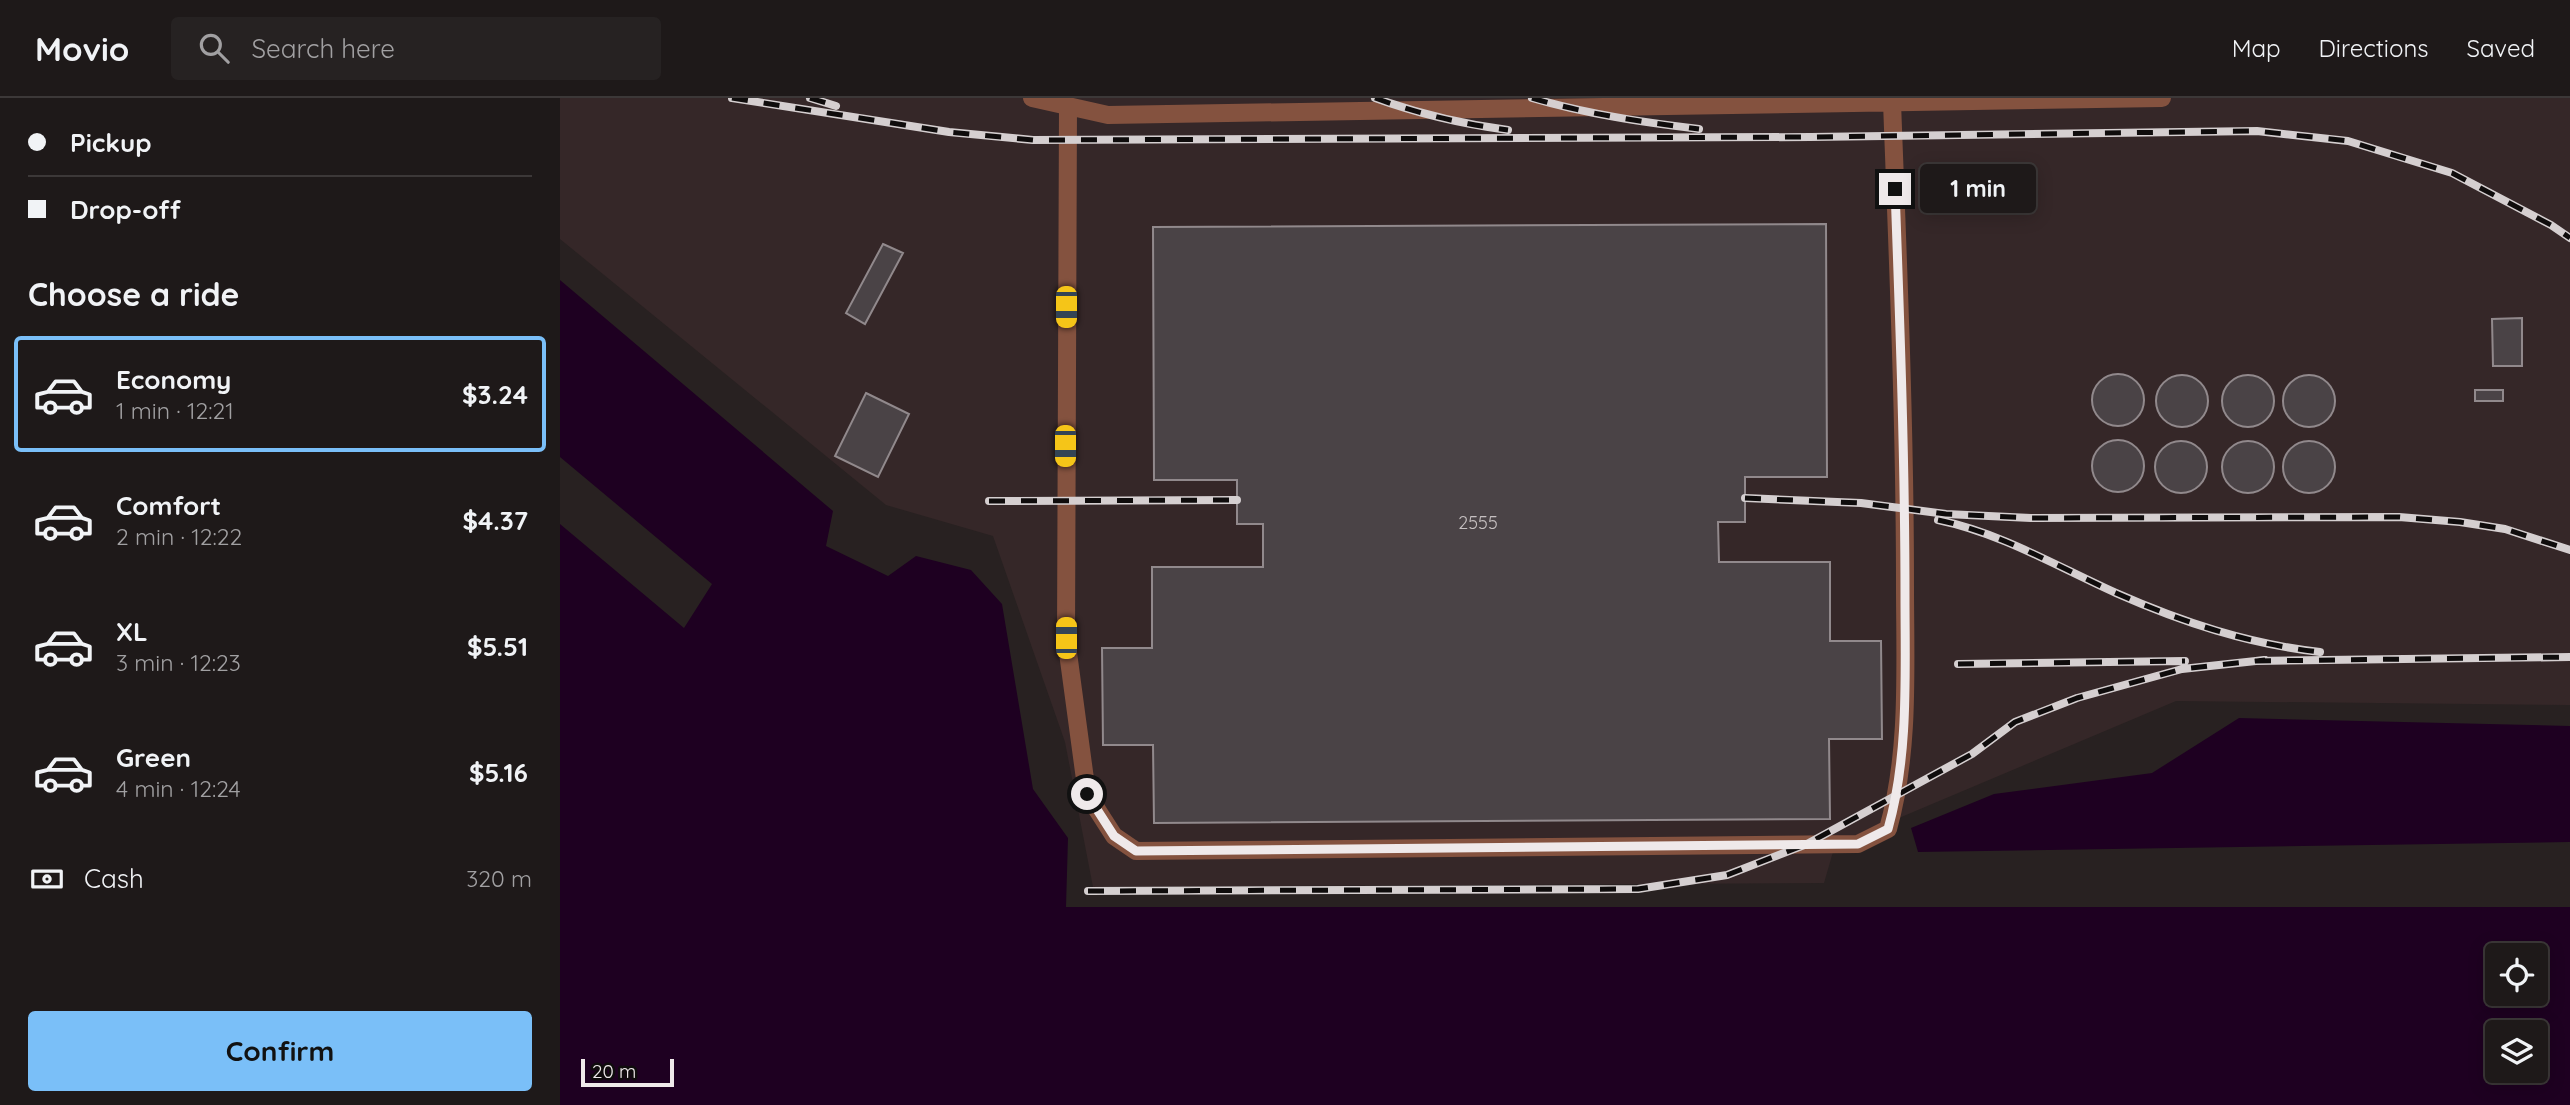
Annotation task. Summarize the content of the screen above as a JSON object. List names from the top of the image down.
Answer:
{
  "house_numbers": ["2555"],
  "scale_bar": "20 m",
  "page": {
    "header": "Movio",
    "search": "Search here",
    "nav": ["Map", "Directions", "Saved"],
    "banner": ["Pickup", "Drop-off"],
    "bubble": "1 min",
    "heading": "Choose a ride",
    "list": [
      {
        "name": "Economy",
        "note": "1 min · 12:21",
        "value": "$3.24"
      },
      {
        "name": "Comfort",
        "note": "2 min · 12:22",
        "value": "$4.37"
      },
      {
        "name": "XL",
        "note": "3 min · 12:23",
        "value": "$5.51"
      },
      {
        "name": "Green",
        "note": "4 min · 12:24",
        "value": "$5.16"
      }
    ],
    "pay": ["Cash", "320 m"],
    "buttons": "Confirm",
    "scale": "20 m"
  }
}
